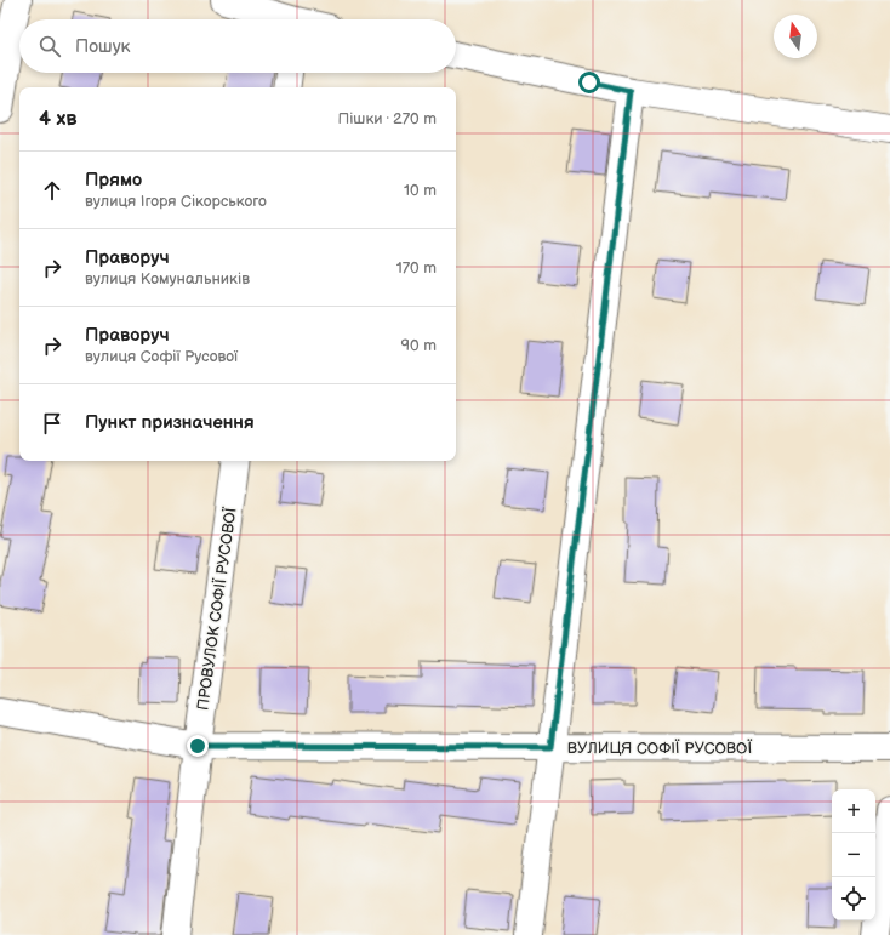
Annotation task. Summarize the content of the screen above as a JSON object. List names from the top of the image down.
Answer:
{
  "streets": {
    "street": ["ПРОВУЛОК СОФІЇ РУСОВОЇ", "ВУЛИЦЯ СОФІЇ РУСОВОЇ"]
  },
  "crossings": [
    ["ПРОВУЛОК СОФІЇ РУСОВОЇ", "ВУЛИЦЯ СОФІЇ РУСОВОЇ"]
  ],
  "north": "top",
  "page": {
    "search": "Пошук",
    "heading": ["4 хв", "Пішки · 270 m"],
    "list": [
      ["Прямо", "вулиця Ігоря Сікорського", "10 m"],
      ["Праворуч", "вулиця Комунальників", "170 m"],
      ["Праворуч", "вулиця Софії Русової", "90 m"],
      "Пункт призначення"
    ],
    "map_buttons": ["+", "−"]
  }
}
